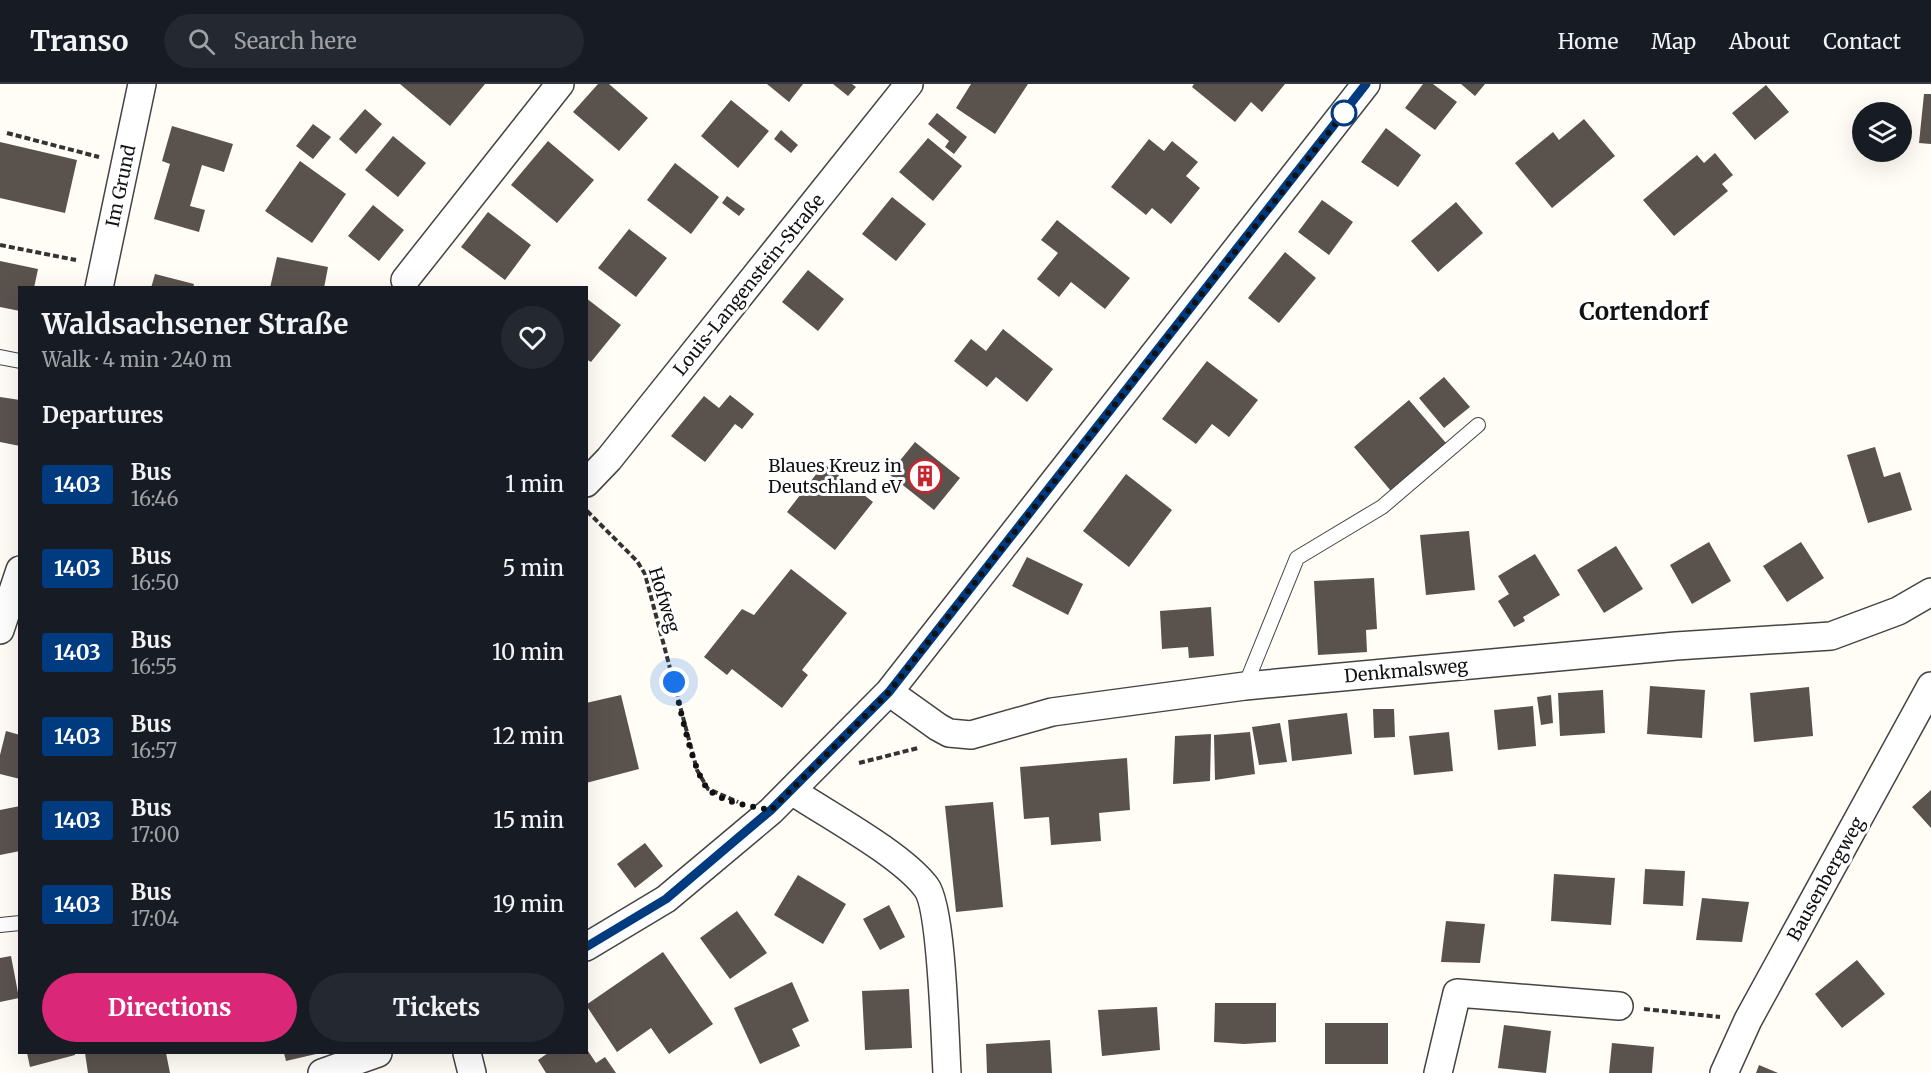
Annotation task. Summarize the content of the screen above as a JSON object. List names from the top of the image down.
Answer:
{
  "streets": {
    "street": [
      "Im Grund",
      "Louis-Langenstein-Straße",
      "Denkmalsweg",
      "Bausenbergweg"
    ],
    "path": ["Hofweg"]
  },
  "districts": ["Cortendorf"],
  "places": {
    "building": ["Blaues Kreuz in Deutschland eV"]
  },
  "lines": ["bus line 1403"],
  "page": {
    "header": "Transo",
    "search": "Search here",
    "nav": [
      "Home",
      "Map",
      "About",
      "Contact"
    ],
    "heading": [
      ["Waldsachsener Straße", "Walk · 4 min · 240 m"],
      "Departures"
    ],
    "list": [
      {
        "mark": "1403",
        "name": "Bus",
        "note": "16:46",
        "value": "1 min"
      },
      {
        "mark": "1403",
        "name": "Bus",
        "note": "16:50",
        "value": "5 min"
      },
      {
        "mark": "1403",
        "name": "Bus",
        "note": "16:55",
        "value": "10 min"
      },
      {
        "mark": "1403",
        "name": "Bus",
        "note": "16:57",
        "value": "12 min"
      },
      {
        "mark": "1403",
        "name": "Bus",
        "note": "17:00",
        "value": "15 min"
      },
      {
        "mark": "1403",
        "name": "Bus",
        "note": "17:04",
        "value": "19 min"
      }
    ],
    "buttons": ["Directions", "Tickets"]
  }
}
